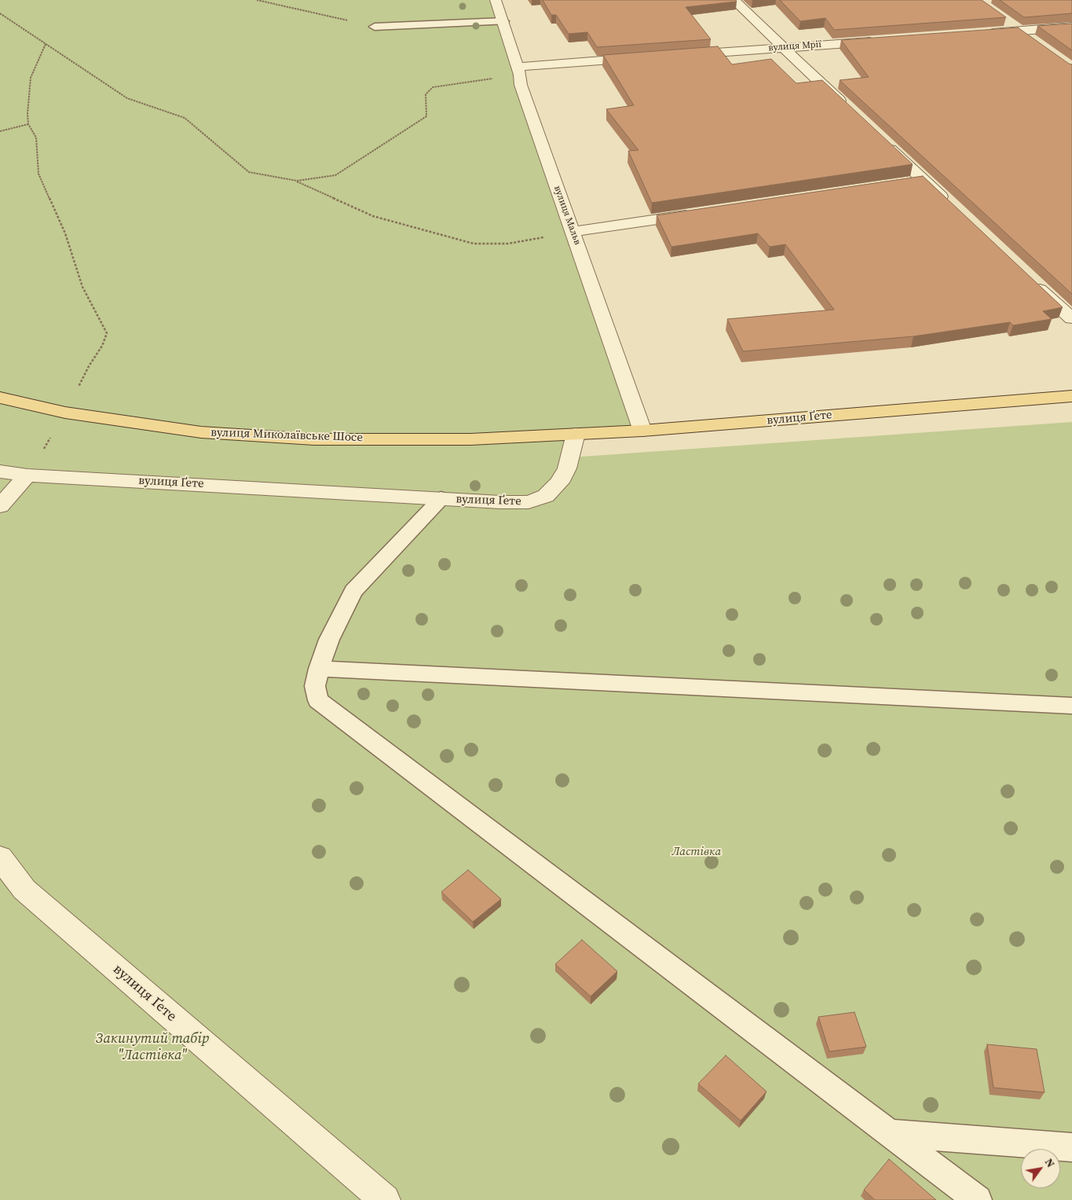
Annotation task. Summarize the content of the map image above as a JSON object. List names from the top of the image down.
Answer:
{
  "streets": {
    "main road": ["вулиця Ґете", "вулиця Миколаївське Шосе"],
    "street": ["вулиця Мрії", "вулиця Мальв"]
  },
  "crossings": [
    ["вулиця Мальв", "вулиця Ґете"],
    ["вулиця Ґете", "вулиця Миколаївське Шосе"]
  ],
  "parks": ["Ластівка", "Закинутий табір \"Ластівка\""],
  "north": "top right"
}
